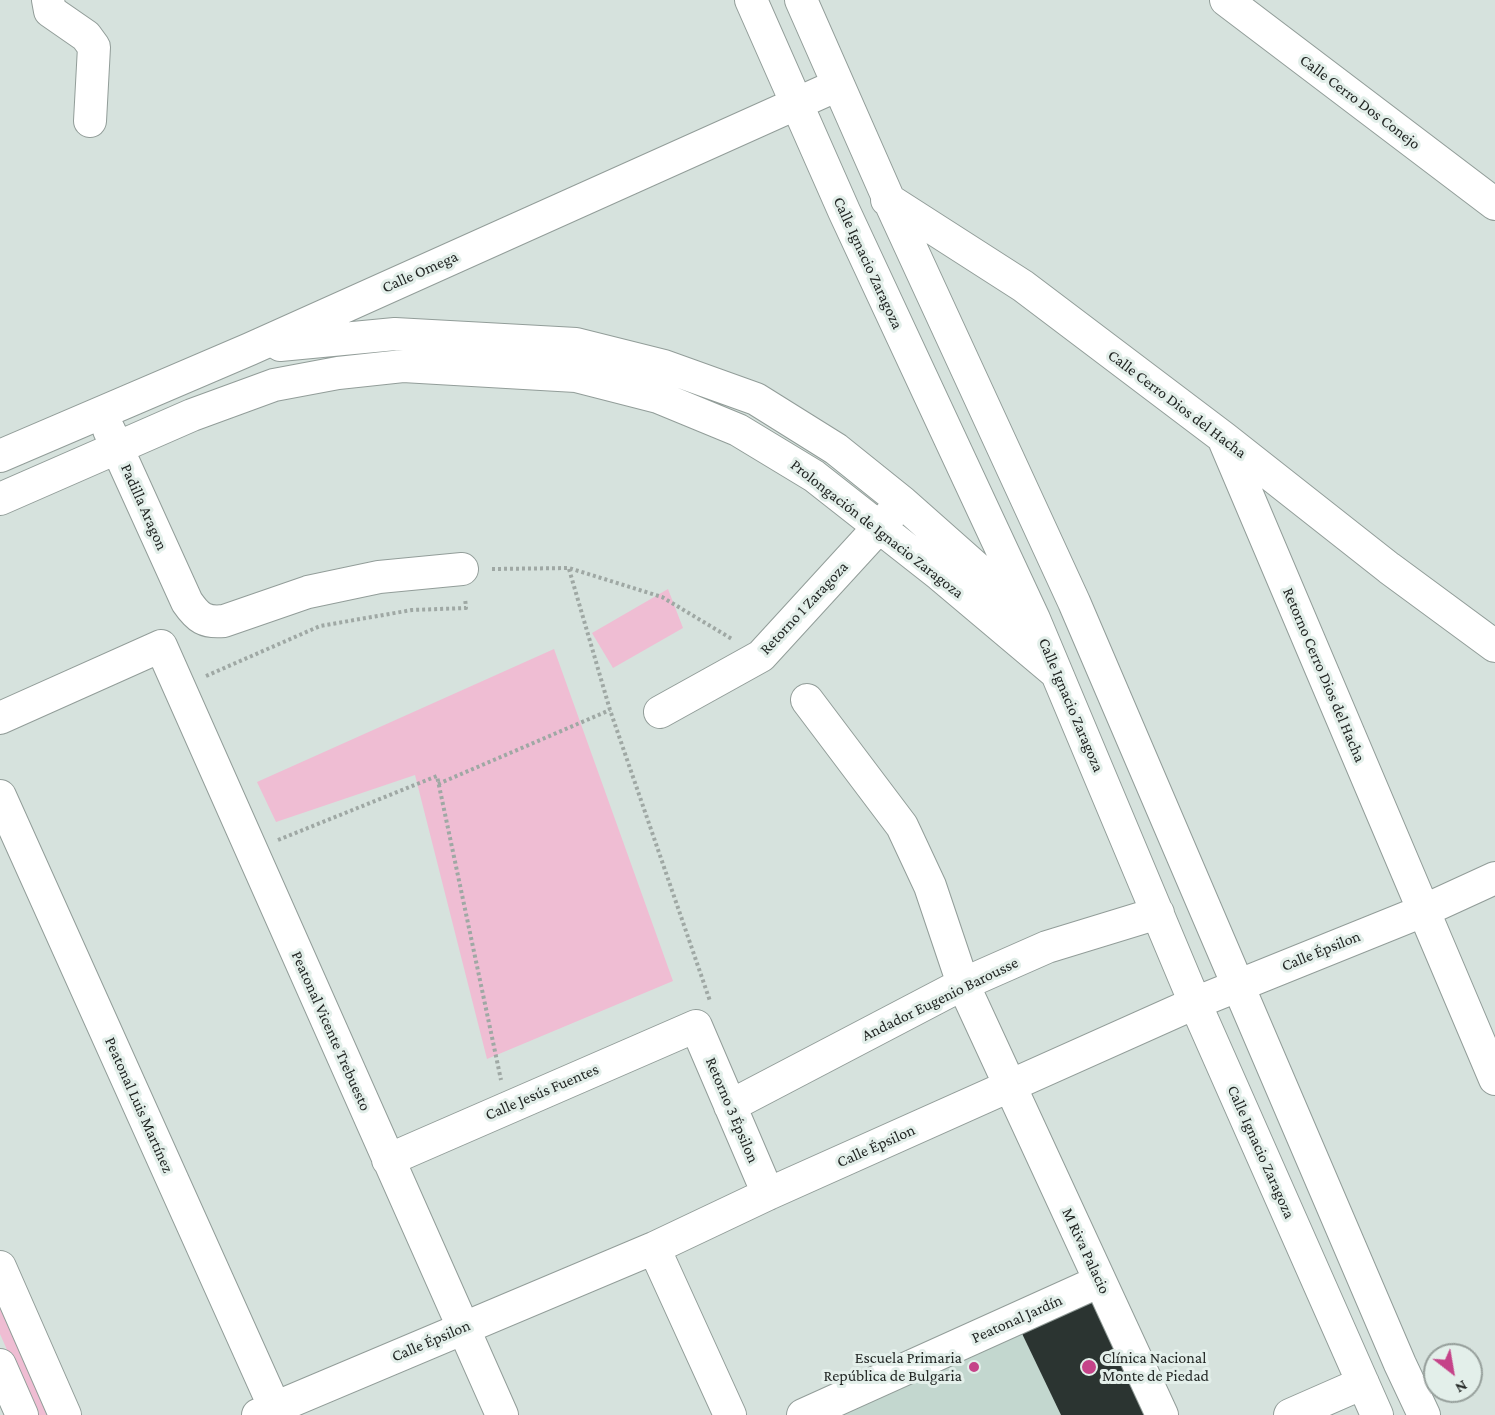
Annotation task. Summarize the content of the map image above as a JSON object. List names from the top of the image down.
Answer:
{
  "streets": {
    "street": [
      "Calle Cerro Dos Conejo",
      "Calle Ignacio Zaragoza",
      "Calle Omega",
      "Calle Cerro Dios del Hacha",
      "Padilla Aragon",
      "Prolongación de Ignacio Zaragoza",
      "Retorno 1 Zaragoza",
      "Retorno Cerro Dios del Hacha",
      "Calle Épsilon",
      "Andador Eugenio Barousse",
      "Peatonal Vicente Trebuesto",
      "Calle Jesús Fuentes",
      "Peatonal Luis Martínez",
      "Retorno 3 Épsilon",
      "M Riva Palacio",
      "Peatonal Jardín"
    ]
  },
  "crossings": [
    ["Calle Ignacio Zaragoza", "Calle Omega"],
    ["Calle Ignacio Zaragoza", "Prolongación de Ignacio Zaragoza"],
    ["Calle Ignacio Zaragoza", "Calle Épsilon"],
    ["Calle Ignacio Zaragoza", "Andador Eugenio Barousse"],
    ["Calle Omega", "Padilla Aragon"],
    ["Calle Omega", "Prolongación de Ignacio Zaragoza"],
    ["Calle Cerro Dios del Hacha", "Retorno Cerro Dios del Hacha"],
    ["Padilla Aragon", "Prolongación de Ignacio Zaragoza"],
    ["Prolongación de Ignacio Zaragoza", "Retorno 1 Zaragoza"],
    ["Retorno Cerro Dios del Hacha", "Calle Épsilon"],
    ["Calle Épsilon", "Peatonal Vicente Trebuesto"],
    ["Calle Épsilon", "Peatonal Luis Martínez"],
    ["Calle Épsilon", "Retorno 3 Épsilon"],
    ["Calle Épsilon", "M Riva Palacio"],
    ["Andador Eugenio Barousse", "Retorno 3 Épsilon"],
    ["Andador Eugenio Barousse", "M Riva Palacio"],
    ["Peatonal Vicente Trebuesto", "Calle Jesús Fuentes"],
    ["Calle Jesús Fuentes", "Retorno 3 Épsilon"],
    ["M Riva Palacio", "Peatonal Jardín"]
  ],
  "places": ["Escuela Primaria República de Bulgaria", "Clínica Nacional Monte de Piedad"],
  "north": "bottom right"
}
